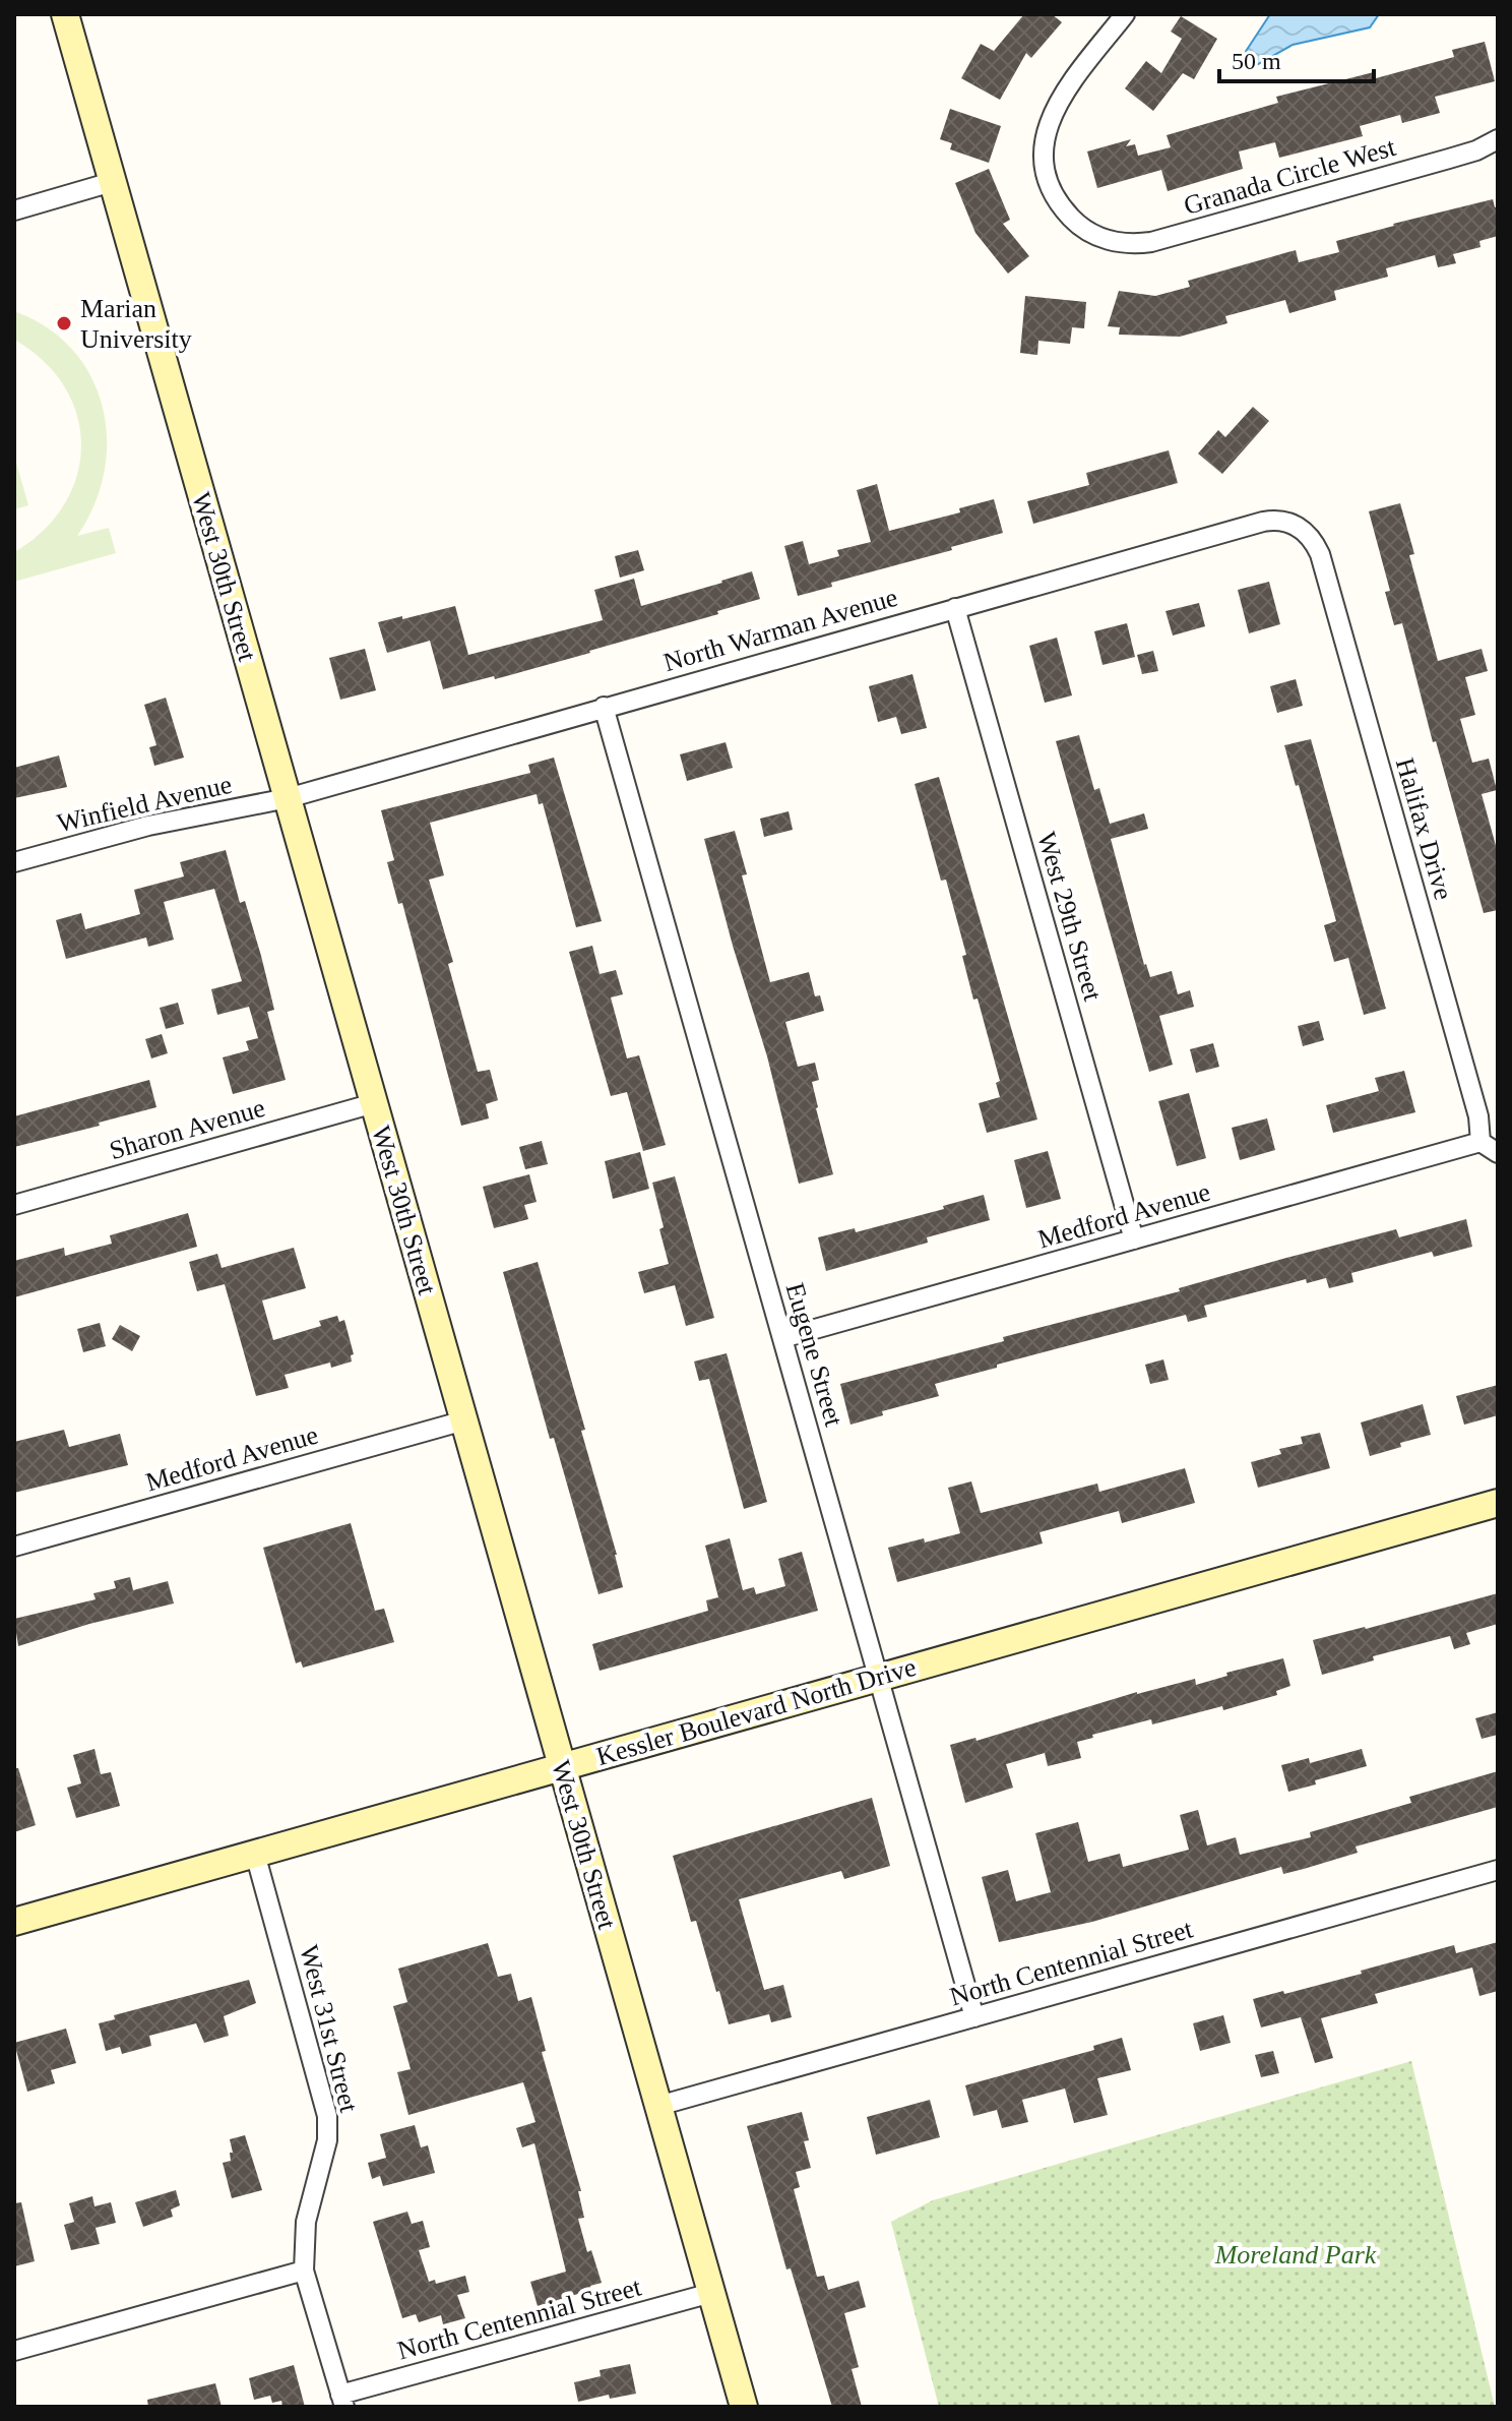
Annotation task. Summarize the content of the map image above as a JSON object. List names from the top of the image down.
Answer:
{
  "streets": {
    "main road": ["West 30th Street", "Kessler Boulevard North Drive"],
    "street": [
      "Granada Circle West",
      "North Warman Avenue",
      "Winfield Avenue",
      "Halifax Drive",
      "West 29th Street",
      "Sharon Avenue",
      "Medford Avenue",
      "Eugene Street",
      "North Centennial Street",
      "West 31st Street"
    ]
  },
  "crossings": [
    ["West 30th Street", "North Warman Avenue"],
    ["West 30th Street", "Winfield Avenue"],
    ["West 30th Street", "Sharon Avenue"],
    ["West 30th Street", "Medford Avenue"],
    ["West 30th Street", "Kessler Boulevard North Drive"],
    ["West 30th Street", "North Centennial Street"],
    ["North Warman Avenue", "Winfield Avenue"],
    ["North Warman Avenue", "Halifax Drive"],
    ["North Warman Avenue", "West 29th Street"],
    ["North Warman Avenue", "Eugene Street"],
    ["Halifax Drive", "Medford Avenue"],
    ["West 29th Street", "Medford Avenue"],
    ["Medford Avenue", "Eugene Street"],
    ["Eugene Street", "Kessler Boulevard North Drive"],
    ["Eugene Street", "North Centennial Street"],
    ["Kessler Boulevard North Drive", "West 31st Street"],
    ["North Centennial Street", "West 31st Street"]
  ],
  "parks": ["Moreland Park"],
  "places": ["Marian University"],
  "scale_bar": "50 m"
}
